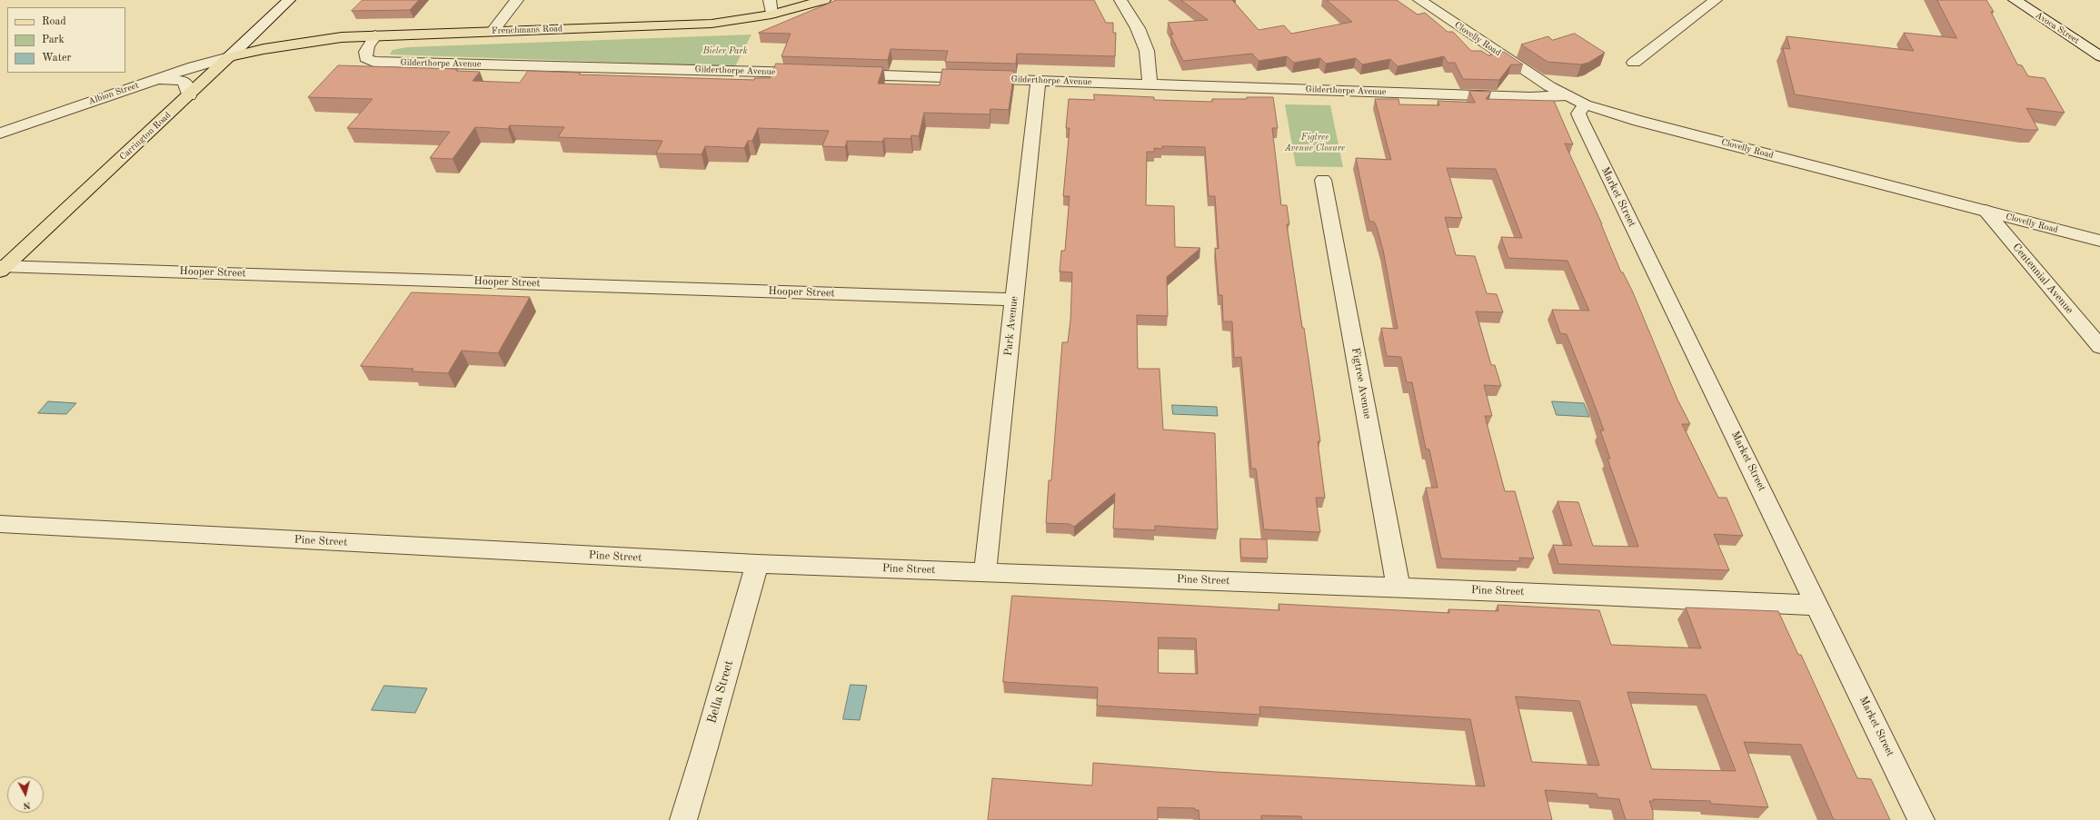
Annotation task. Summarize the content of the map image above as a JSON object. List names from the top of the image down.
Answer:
{
  "streets": {
    "main road": ["Frenchmans Road", "Carrington Road"],
    "street": [
      "Avoca Street",
      "Clovelly Road",
      "Gilderthorpe Avenue",
      "Albion Street",
      "Market Street",
      "Hooper Street",
      "Centennial Avenue",
      "Park Avenue",
      "Figtree Avenue",
      "Pine Street",
      "Bella Street"
    ]
  },
  "crossings": [
    ["Frenchmans Road", "Gilderthorpe Avenue"],
    ["Frenchmans Road", "Albion Street"],
    ["Frenchmans Road", "Carrington Road"],
    ["Clovelly Road", "Gilderthorpe Avenue"],
    ["Clovelly Road", "Market Street"],
    ["Clovelly Road", "Centennial Avenue"],
    ["Gilderthorpe Avenue", "Market Street"],
    ["Gilderthorpe Avenue", "Park Avenue"],
    ["Albion Street", "Carrington Road"],
    ["Carrington Road", "Hooper Street"],
    ["Market Street", "Pine Street"],
    ["Hooper Street", "Park Avenue"],
    ["Park Avenue", "Pine Street"],
    ["Figtree Avenue", "Pine Street"],
    ["Pine Street", "Bella Street"]
  ],
  "parks": ["Bieler Park", "Figtree Avenue Closure"],
  "legend": ["Road", "Park", "Water"],
  "north": "bottom"
}
